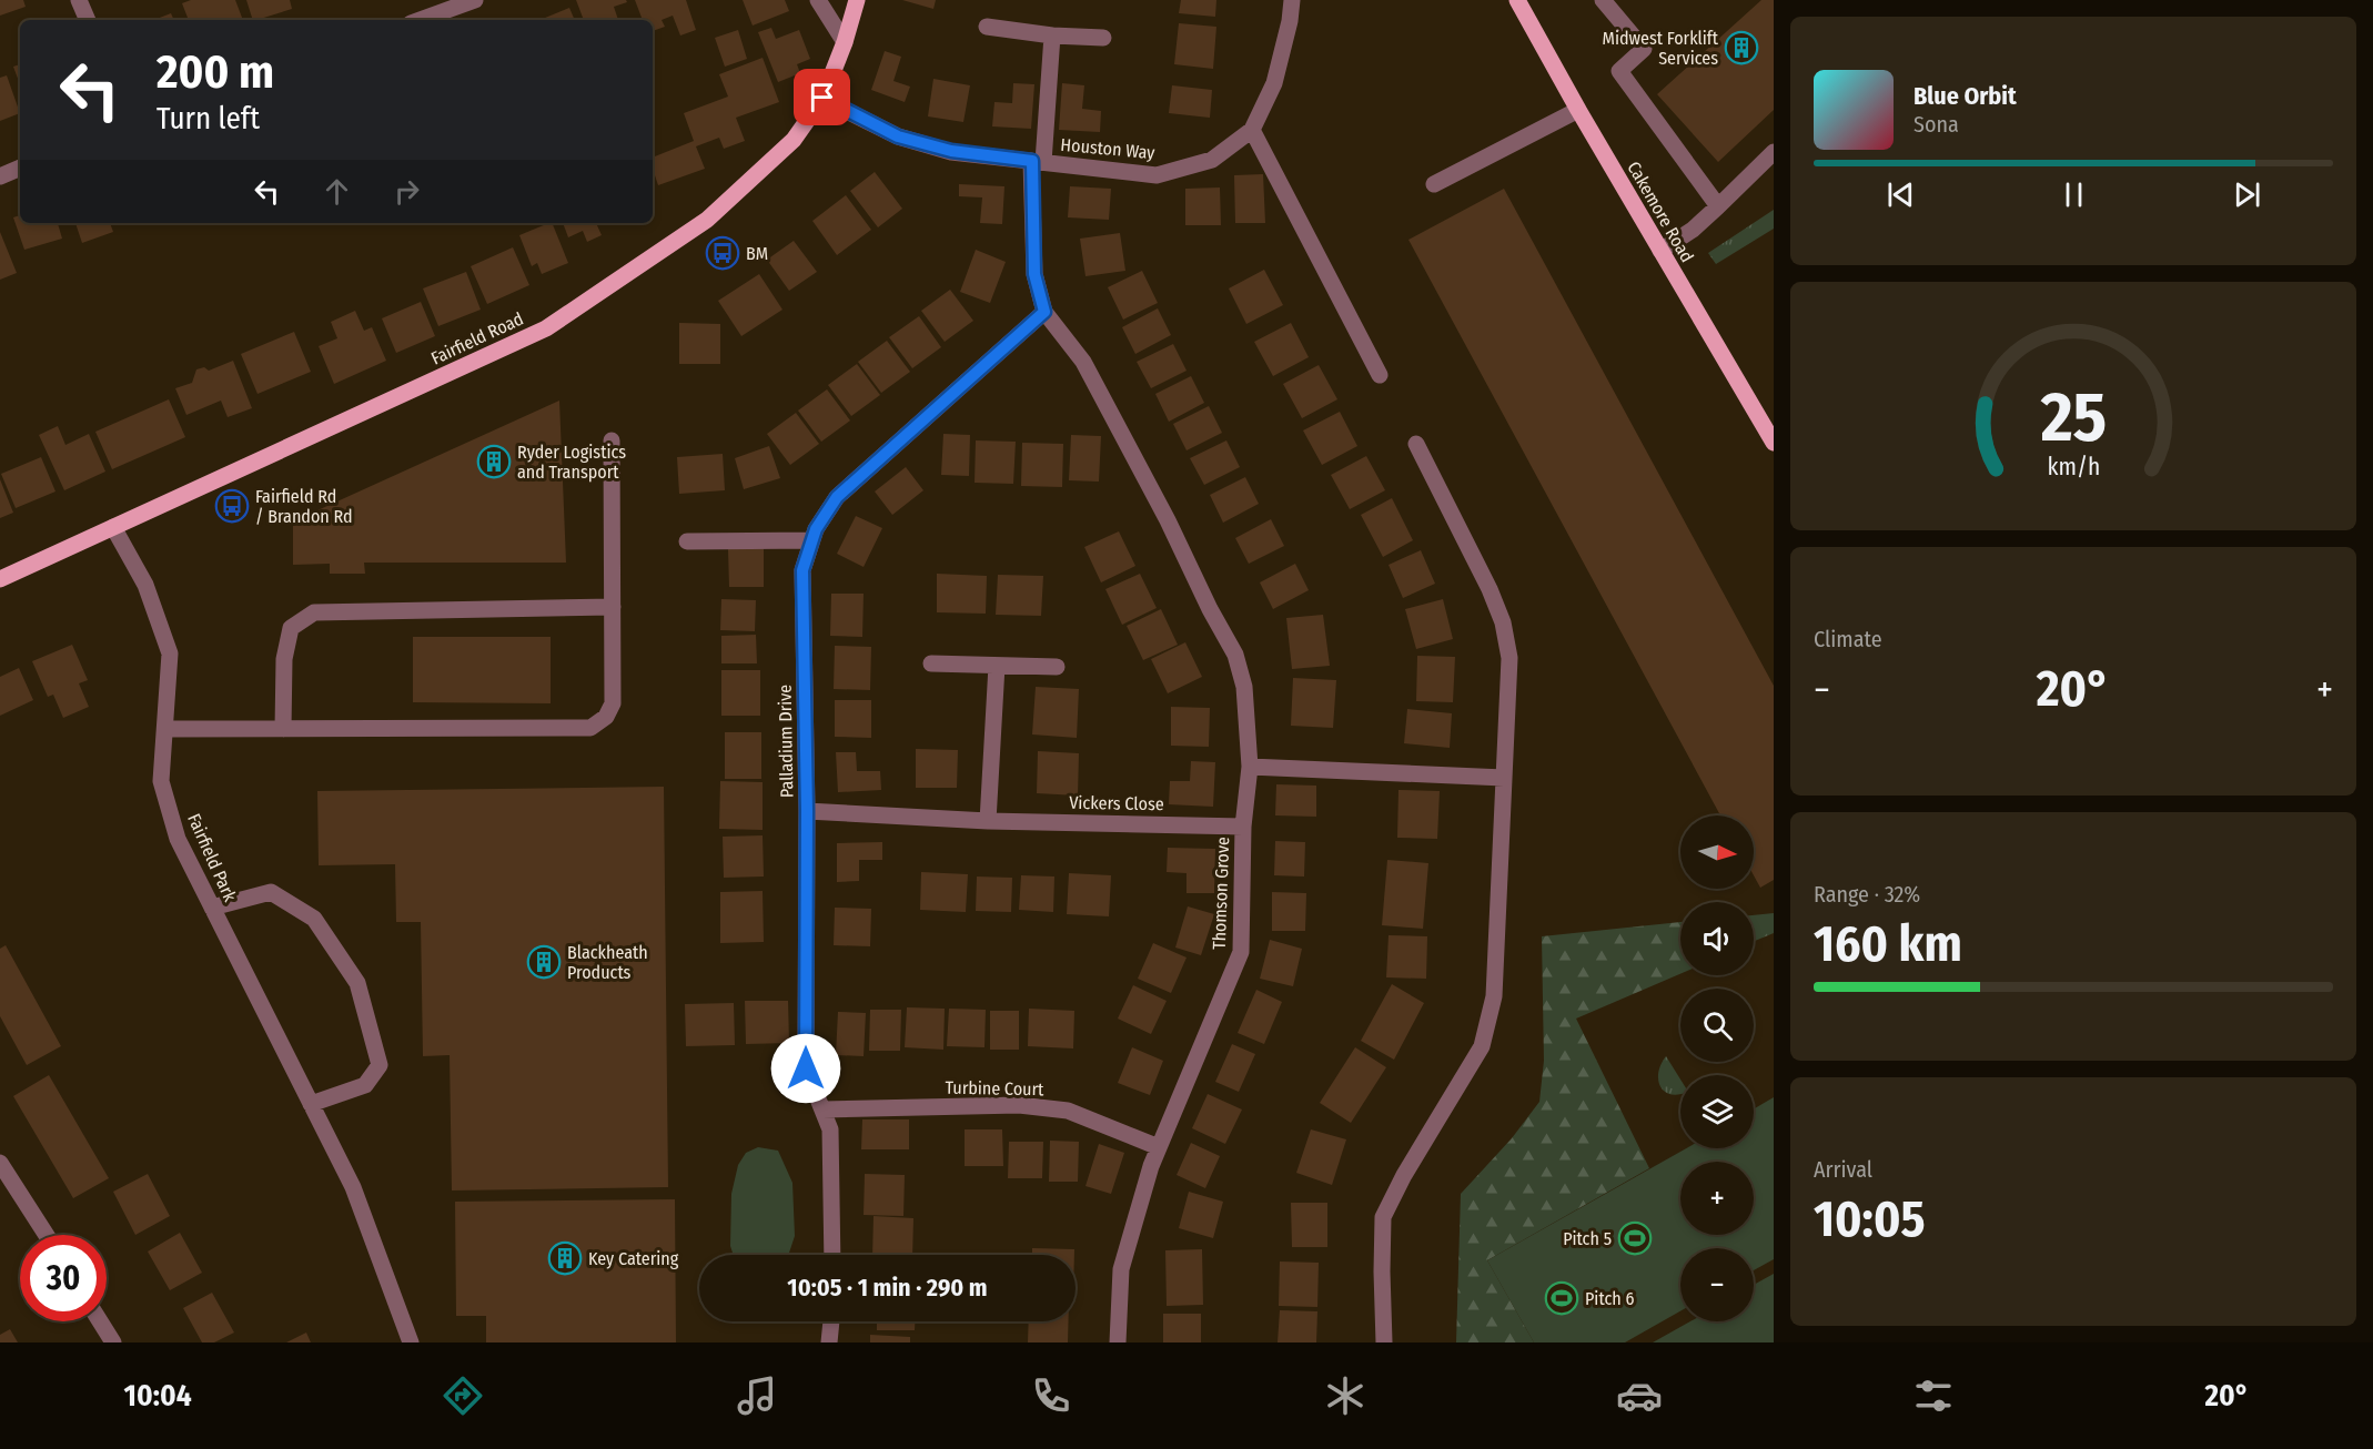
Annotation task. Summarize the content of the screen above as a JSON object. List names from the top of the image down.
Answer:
{
  "streets": {
    "main road": ["Cakemore Road", "Fairfield Road"],
    "street": [
      "Houston Way",
      "Palladium Drive",
      "Vickers Close",
      "Fairfield Park",
      "Thomson Grove",
      "Turbine Court"
    ]
  },
  "crossings": [
    ["Houston Way", "Fairfield Road"],
    ["Fairfield Road", "Fairfield Park"],
    ["Palladium Drive", "Vickers Close"],
    ["Palladium Drive", "Thomson Grove"],
    ["Palladium Drive", "Turbine Court"],
    ["Vickers Close", "Thomson Grove"],
    ["Thomson Grove", "Turbine Court"]
  ],
  "places": {
    "building": [
      "Midwest Forklift Services",
      "Ryder Logistics and Transport",
      "Blackheath Products",
      "Key Catering"
    ],
    "bus stop": ["BM", "Fairfield Rd / Brandon Rd"],
    "sports": ["Pitch 5", "Pitch 6"]
  },
  "north": "right",
  "page": {
    "turn": ["200 m", "Turn left"],
    "song": ["Blue Orbit", "Sona"],
    "tile": [
      "Climate",
      ["Range · 32%", "160 km"],
      ["Arrival", "10:05"]
    ],
    "heat": ["−", "20°", "+"],
    "map_buttons": ["+", "−"],
    "limit": "30",
    "trip": "10:05 · 1 min · 290 m",
    "tabs": ["10:04", "20°"],
    "gauge": ["25", "km/h"]
  }
}
